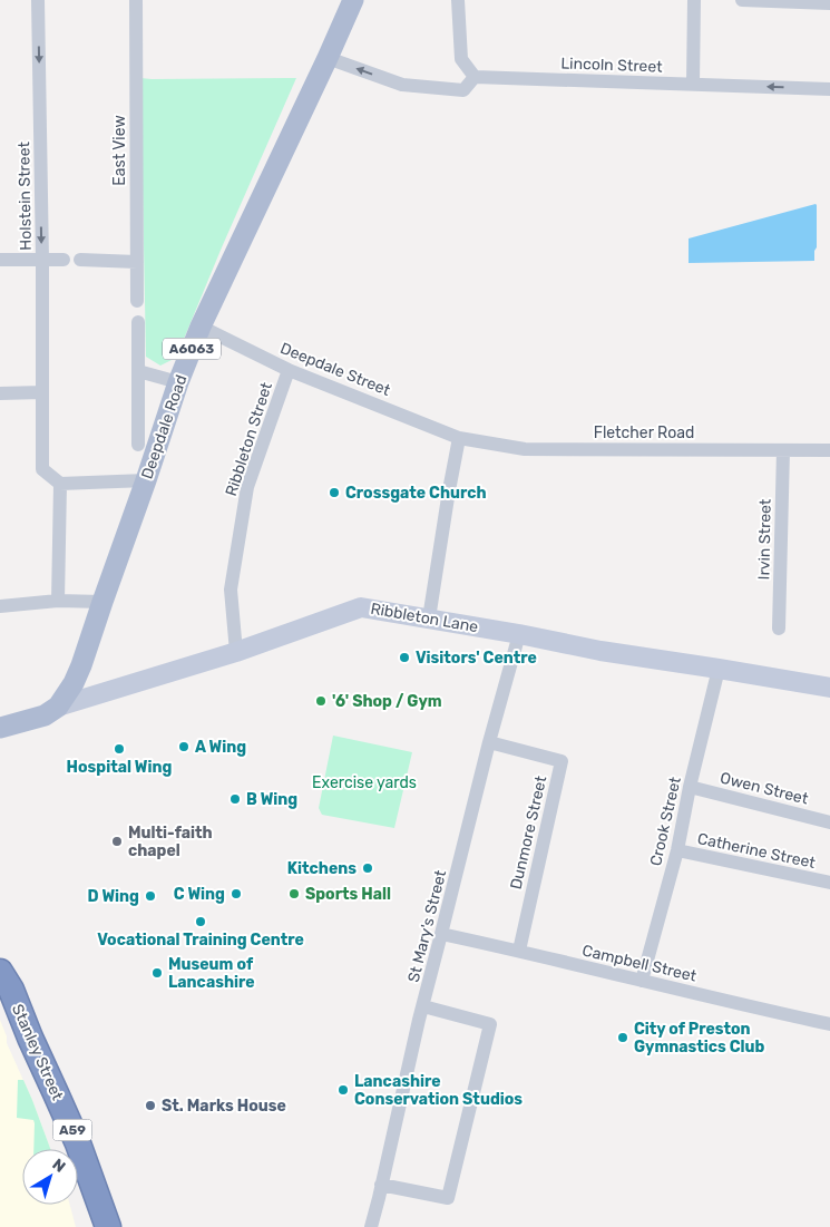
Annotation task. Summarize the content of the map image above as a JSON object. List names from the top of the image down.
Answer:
{
  "streets": {
    "highway": ["Stanley Street", "A59"],
    "main road": ["A6063", "Deepdale Road", "Ribbleton Lane"],
    "street": [
      "Lincoln Street",
      "East View",
      "Holstein Street",
      "Deepdale Street",
      "Fletcher Road",
      "Ribbleton Street",
      "Irvin Street",
      "Owen Street",
      "Crook Street",
      "Dunmore Street",
      "Catherine Street",
      "St Mary's Street",
      "Campbell Street"
    ]
  },
  "crossings": [
    ["Deepdale Street", "Deepdale Road"],
    ["Deepdale Street", "Fletcher Road"],
    ["Deepdale Street", "Ribbleton Street"],
    ["Deepdale Road", "Ribbleton Lane"],
    ["Fletcher Road", "Irvin Street"],
    ["Ribbleton Street", "Ribbleton Lane"],
    ["Ribbleton Lane", "Crook Street"],
    ["Ribbleton Lane", "St Mary's Street"],
    ["Owen Street", "Crook Street"],
    ["Crook Street", "Catherine Street"],
    ["Crook Street", "Campbell Street"],
    ["Dunmore Street", "St Mary's Street"],
    ["Dunmore Street", "Campbell Street"],
    ["St Mary's Street", "Campbell Street"]
  ],
  "one_way": ["Holstein Street"],
  "parks": ["Exercise yards"],
  "places": [
    "Crossgate Church",
    "Visitors' Centre",
    "'6' Shop / Gym",
    "A Wing",
    "Hospital Wing",
    "B Wing",
    "Multi-faith chapel",
    "Kitchens",
    "C Wing",
    "Sports Hall",
    "D Wing",
    "Vocational Training Centre",
    "Museum of Lancashire",
    "City of Preston Gymnastics Club",
    "Lancashire Conservation Studios",
    "St. Marks House"
  ],
  "north": "top right"
}
